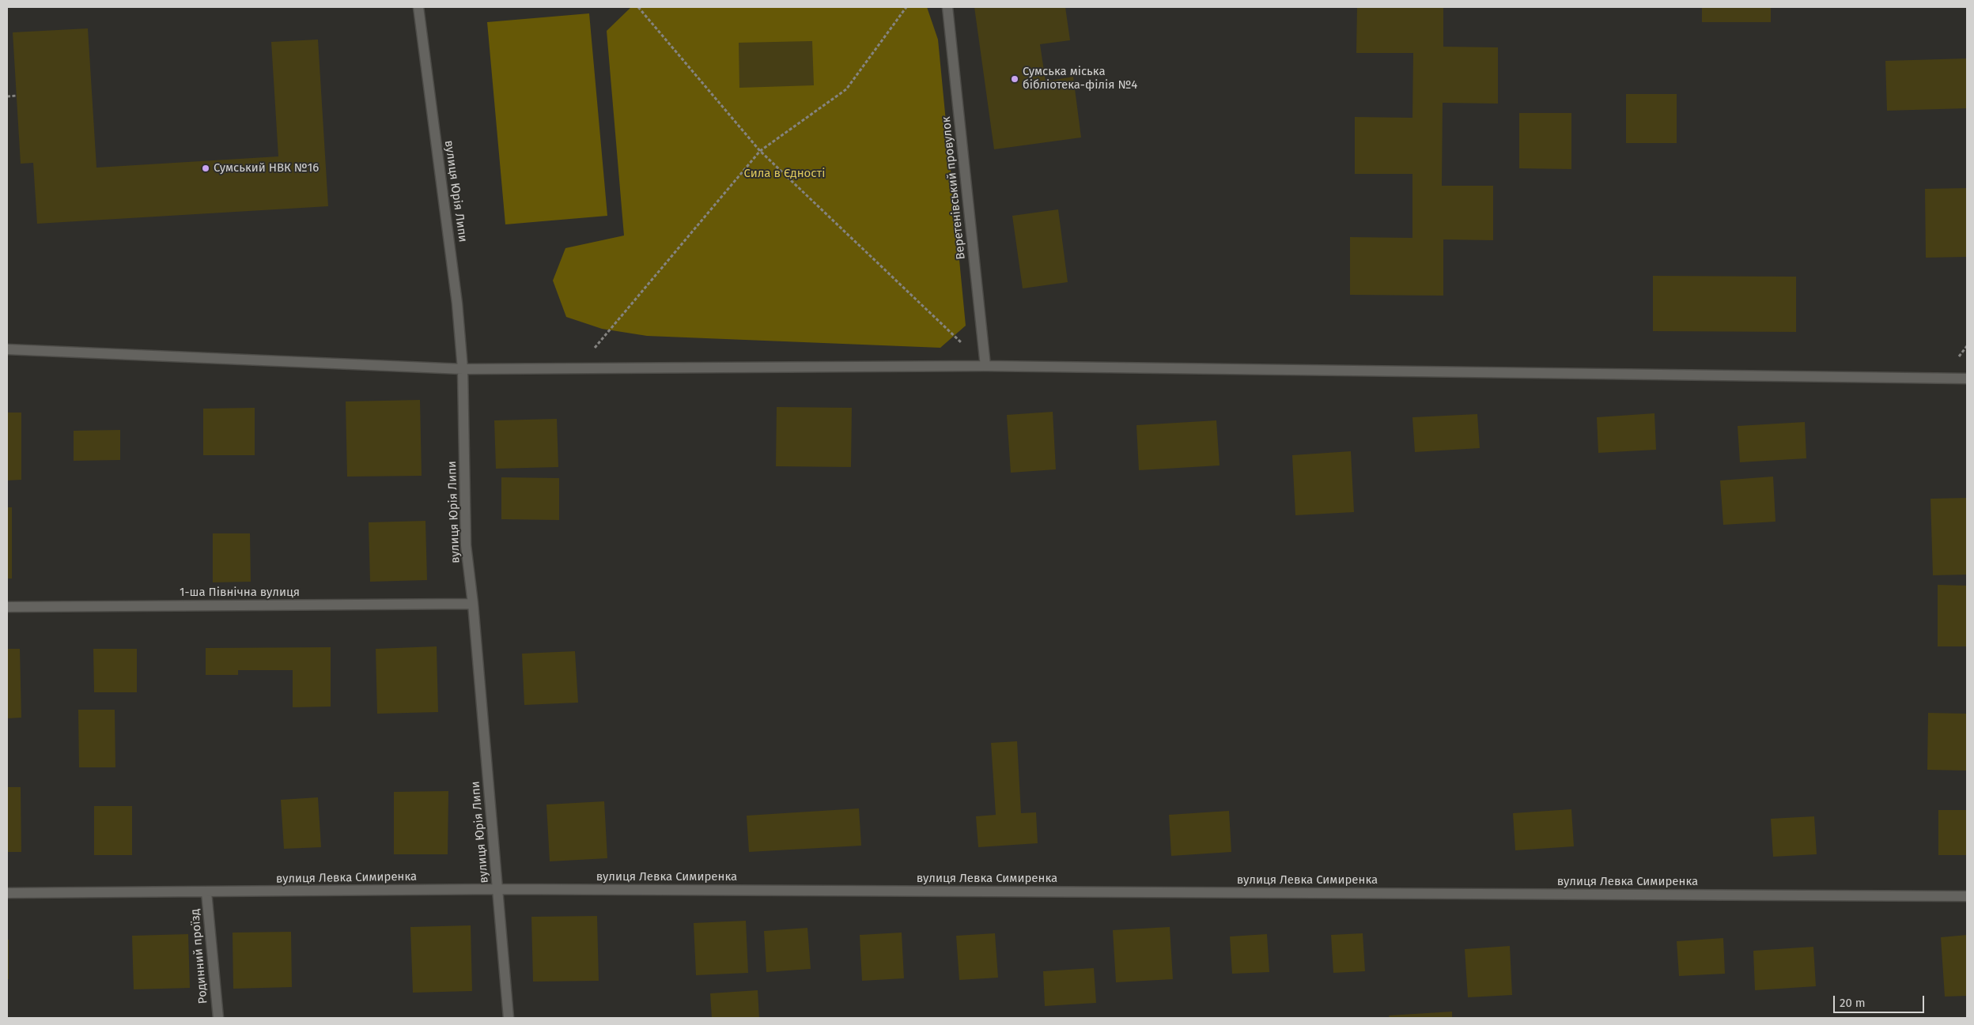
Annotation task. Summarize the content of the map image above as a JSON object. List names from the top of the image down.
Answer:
{
  "streets": {
    "street": [
      "Веретенівський провулок",
      "вулиця Юрія Липи",
      "1-ша Північна вулиця",
      "вулиця Левка Симиренка",
      "Родинний проїзд"
    ]
  },
  "crossings": [
    ["вулиця Юрія Липи", "1-ша Північна вулиця"],
    ["вулиця Юрія Липи", "вулиця Левка Симиренка"],
    ["вулиця Левка Симиренка", "Родинний проїзд"]
  ],
  "parks": ["Сила в Єдності"],
  "places": ["Сумська міська бібліотека-філія №4", "Сумський НВК №16"],
  "scale_bar": "20 m"
}
